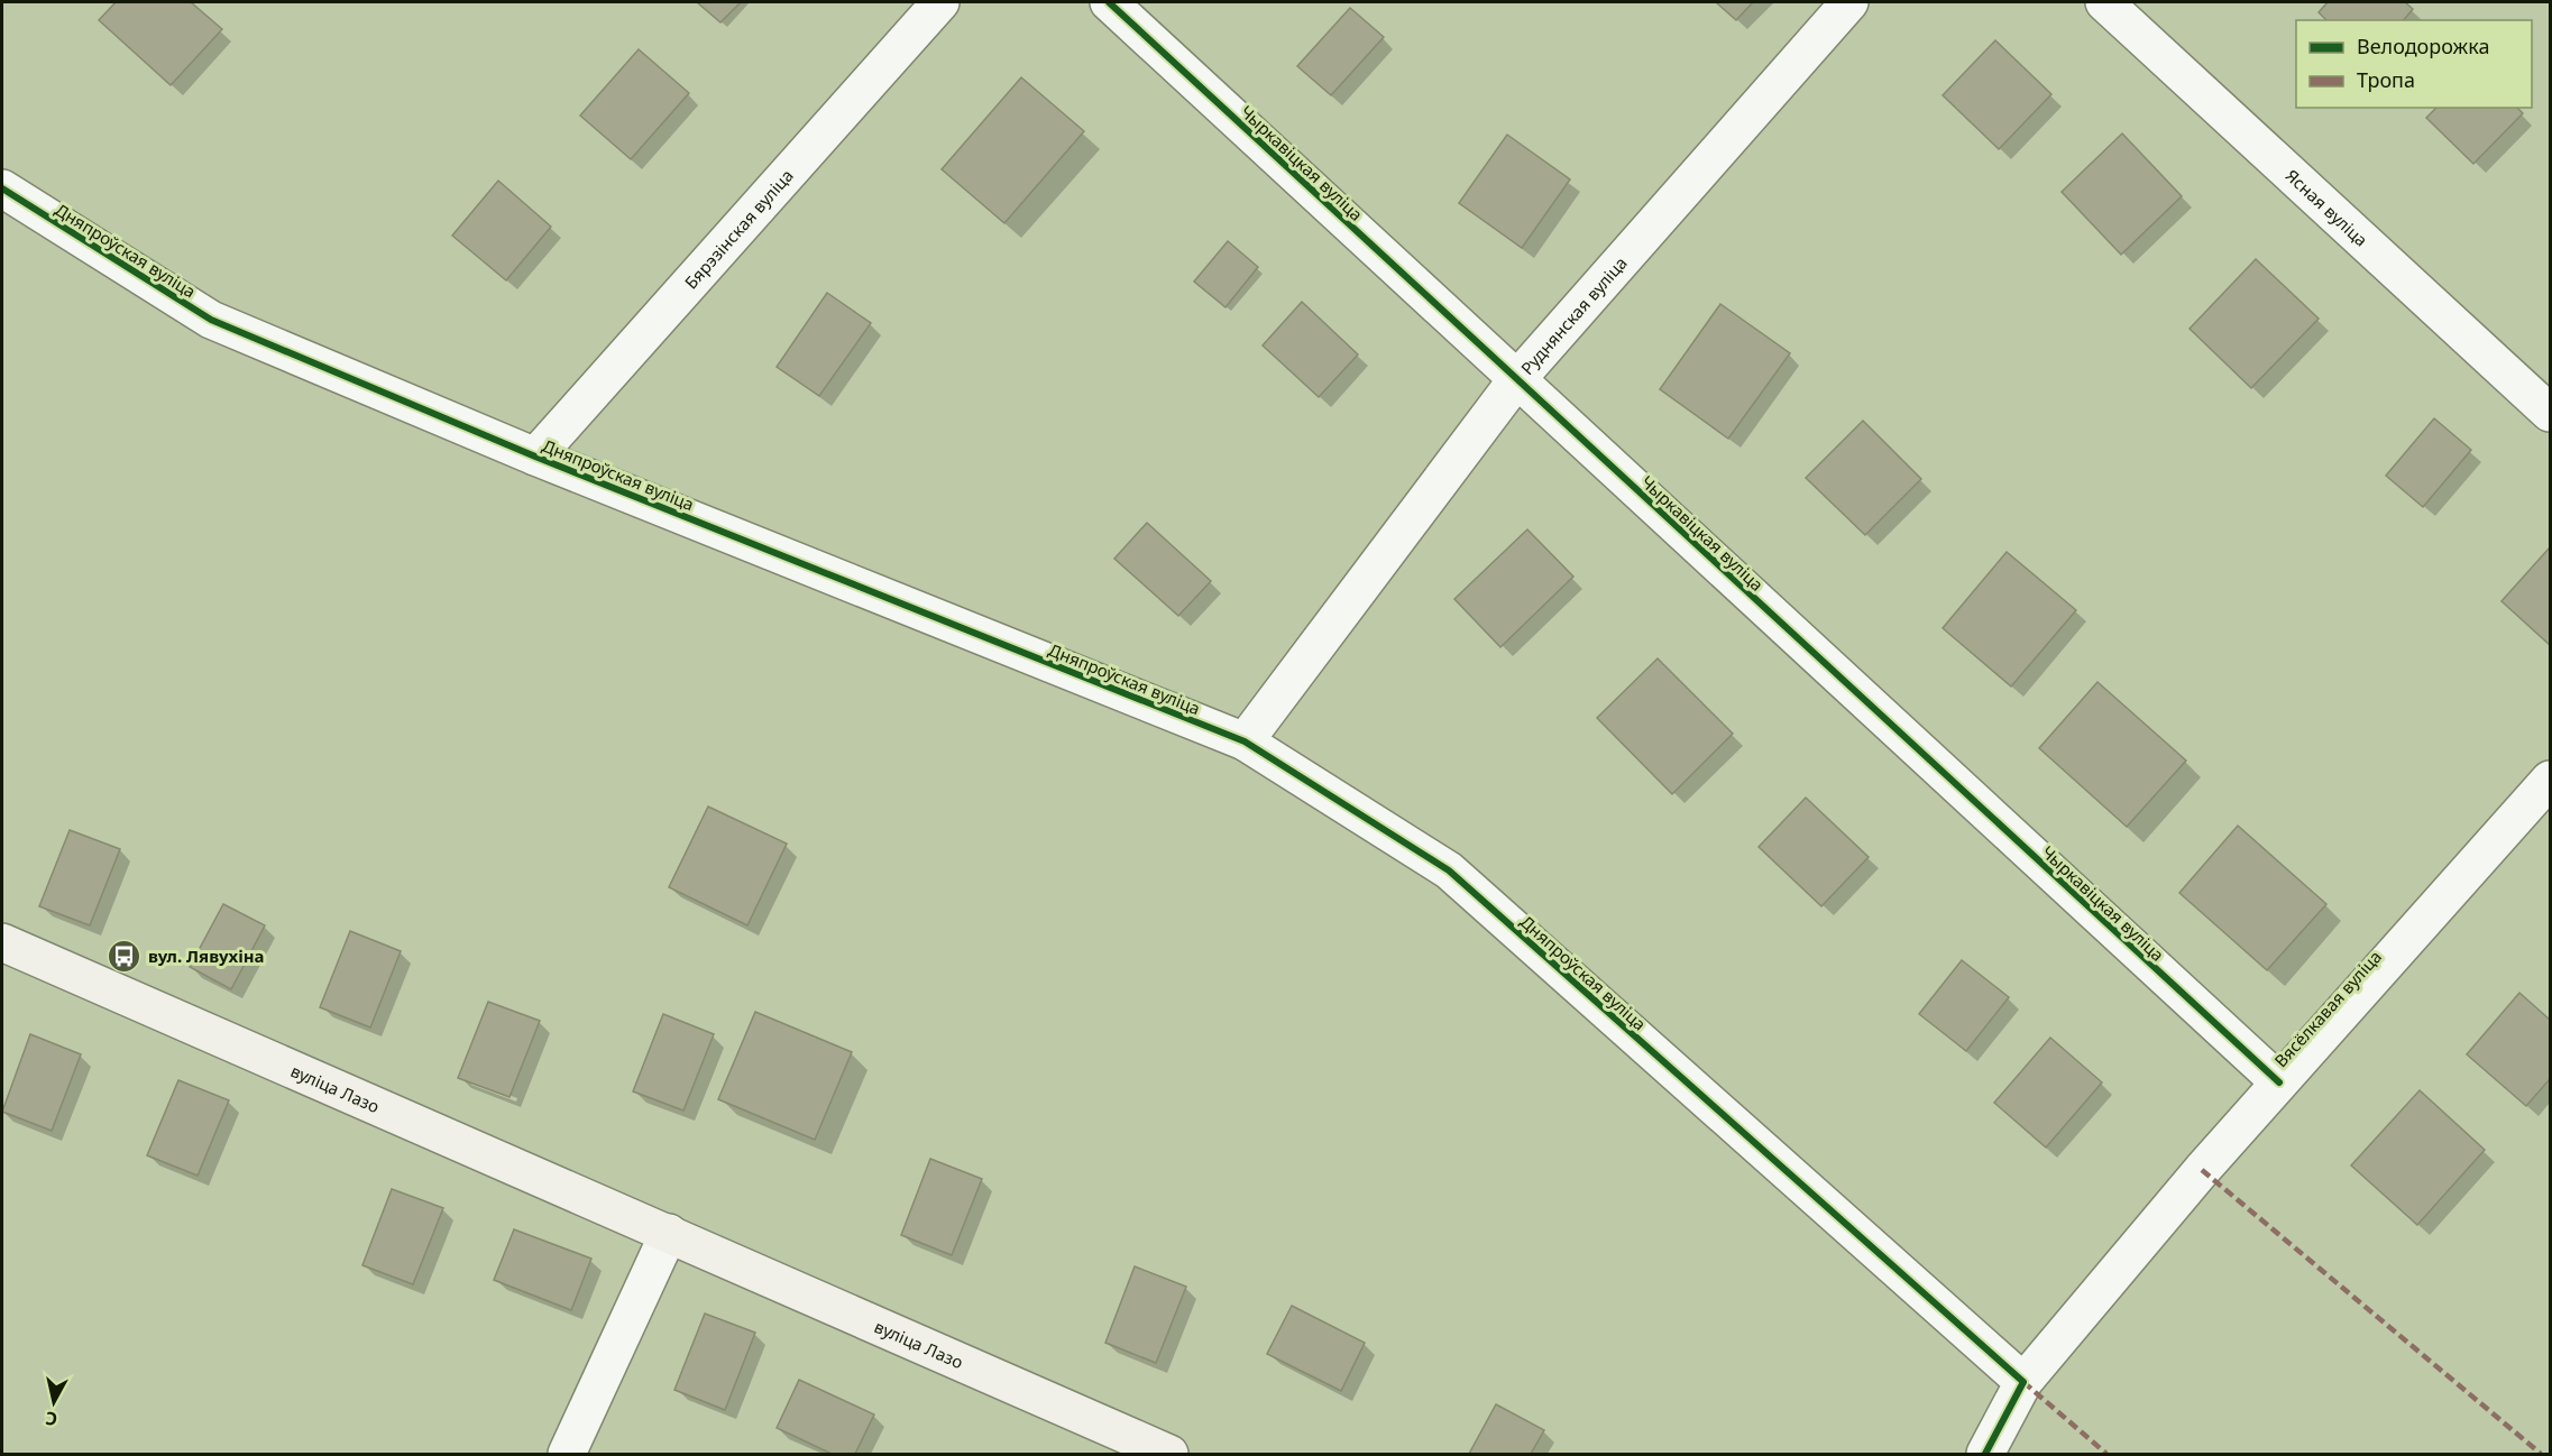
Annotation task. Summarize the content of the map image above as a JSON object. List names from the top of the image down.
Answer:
{
  "streets": {
    "main road": ["вуліца Лазо"],
    "street": [
      "Чыркавіцкая вуліца",
      "Ясная вуліца",
      "Бярэзінская вуліца",
      "Дняпроўская вуліца",
      "Руднянская вуліца",
      "Вясёлкавая вуліца"
    ]
  },
  "crossings": [
    ["Чыркавіцкая вуліца", "Руднянская вуліца"],
    ["Чыркавіцкая вуліца", "Вясёлкавая вуліца"],
    ["Бярэзінская вуліца", "Дняпроўская вуліца"],
    ["Дняпроўская вуліца", "Руднянская вуліца"],
    ["Дняпроўская вуліца", "Вясёлкавая вуліца"]
  ],
  "places": {
    "bus stop": ["вул. Лявухіна"]
  },
  "legend": ["Велодорожка", "Тропа"],
  "north": "bottom"
}
